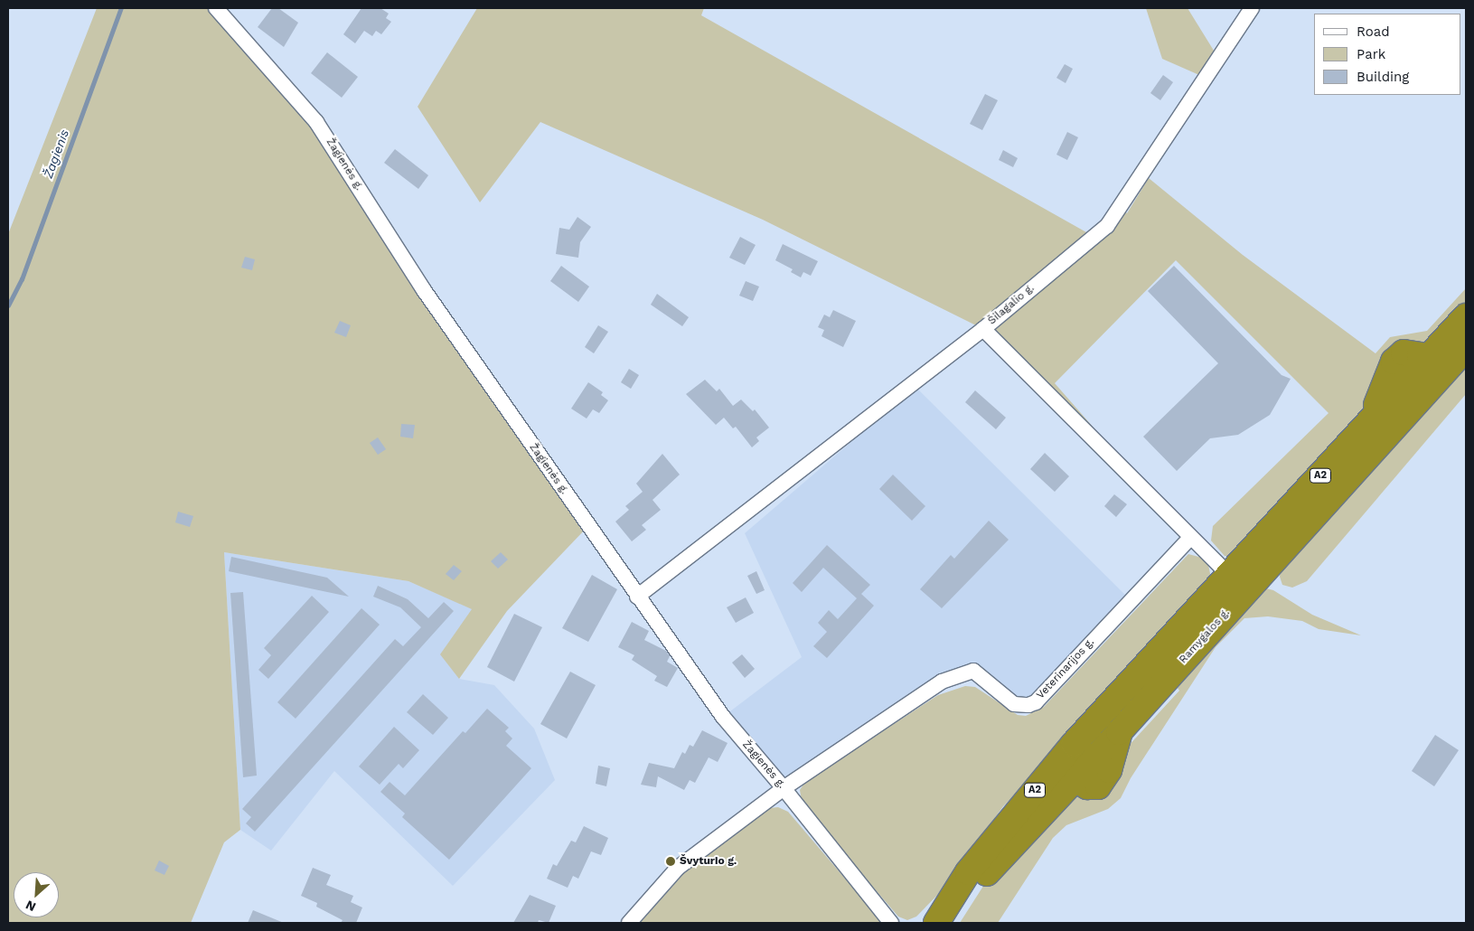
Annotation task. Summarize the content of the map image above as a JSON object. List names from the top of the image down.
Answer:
{
  "streets": {
    "highway": ["A2", "Ramygalos g."],
    "street": ["Žagienės g.", "Šilagalio g.", "Veterinarijos g."]
  },
  "crossings": [
    ["Žagienės g.", "Veterinarijos g."],
    ["Šilagalio g.", "A2"],
    ["Šilagalio g.", "Veterinarijos g."],
    ["A2", "Ramygalos g."]
  ],
  "water": ["Žagienis"],
  "places": ["Švyturio g."],
  "legend": ["Road", "Park", "Building"],
  "north": "bottom left"
}
